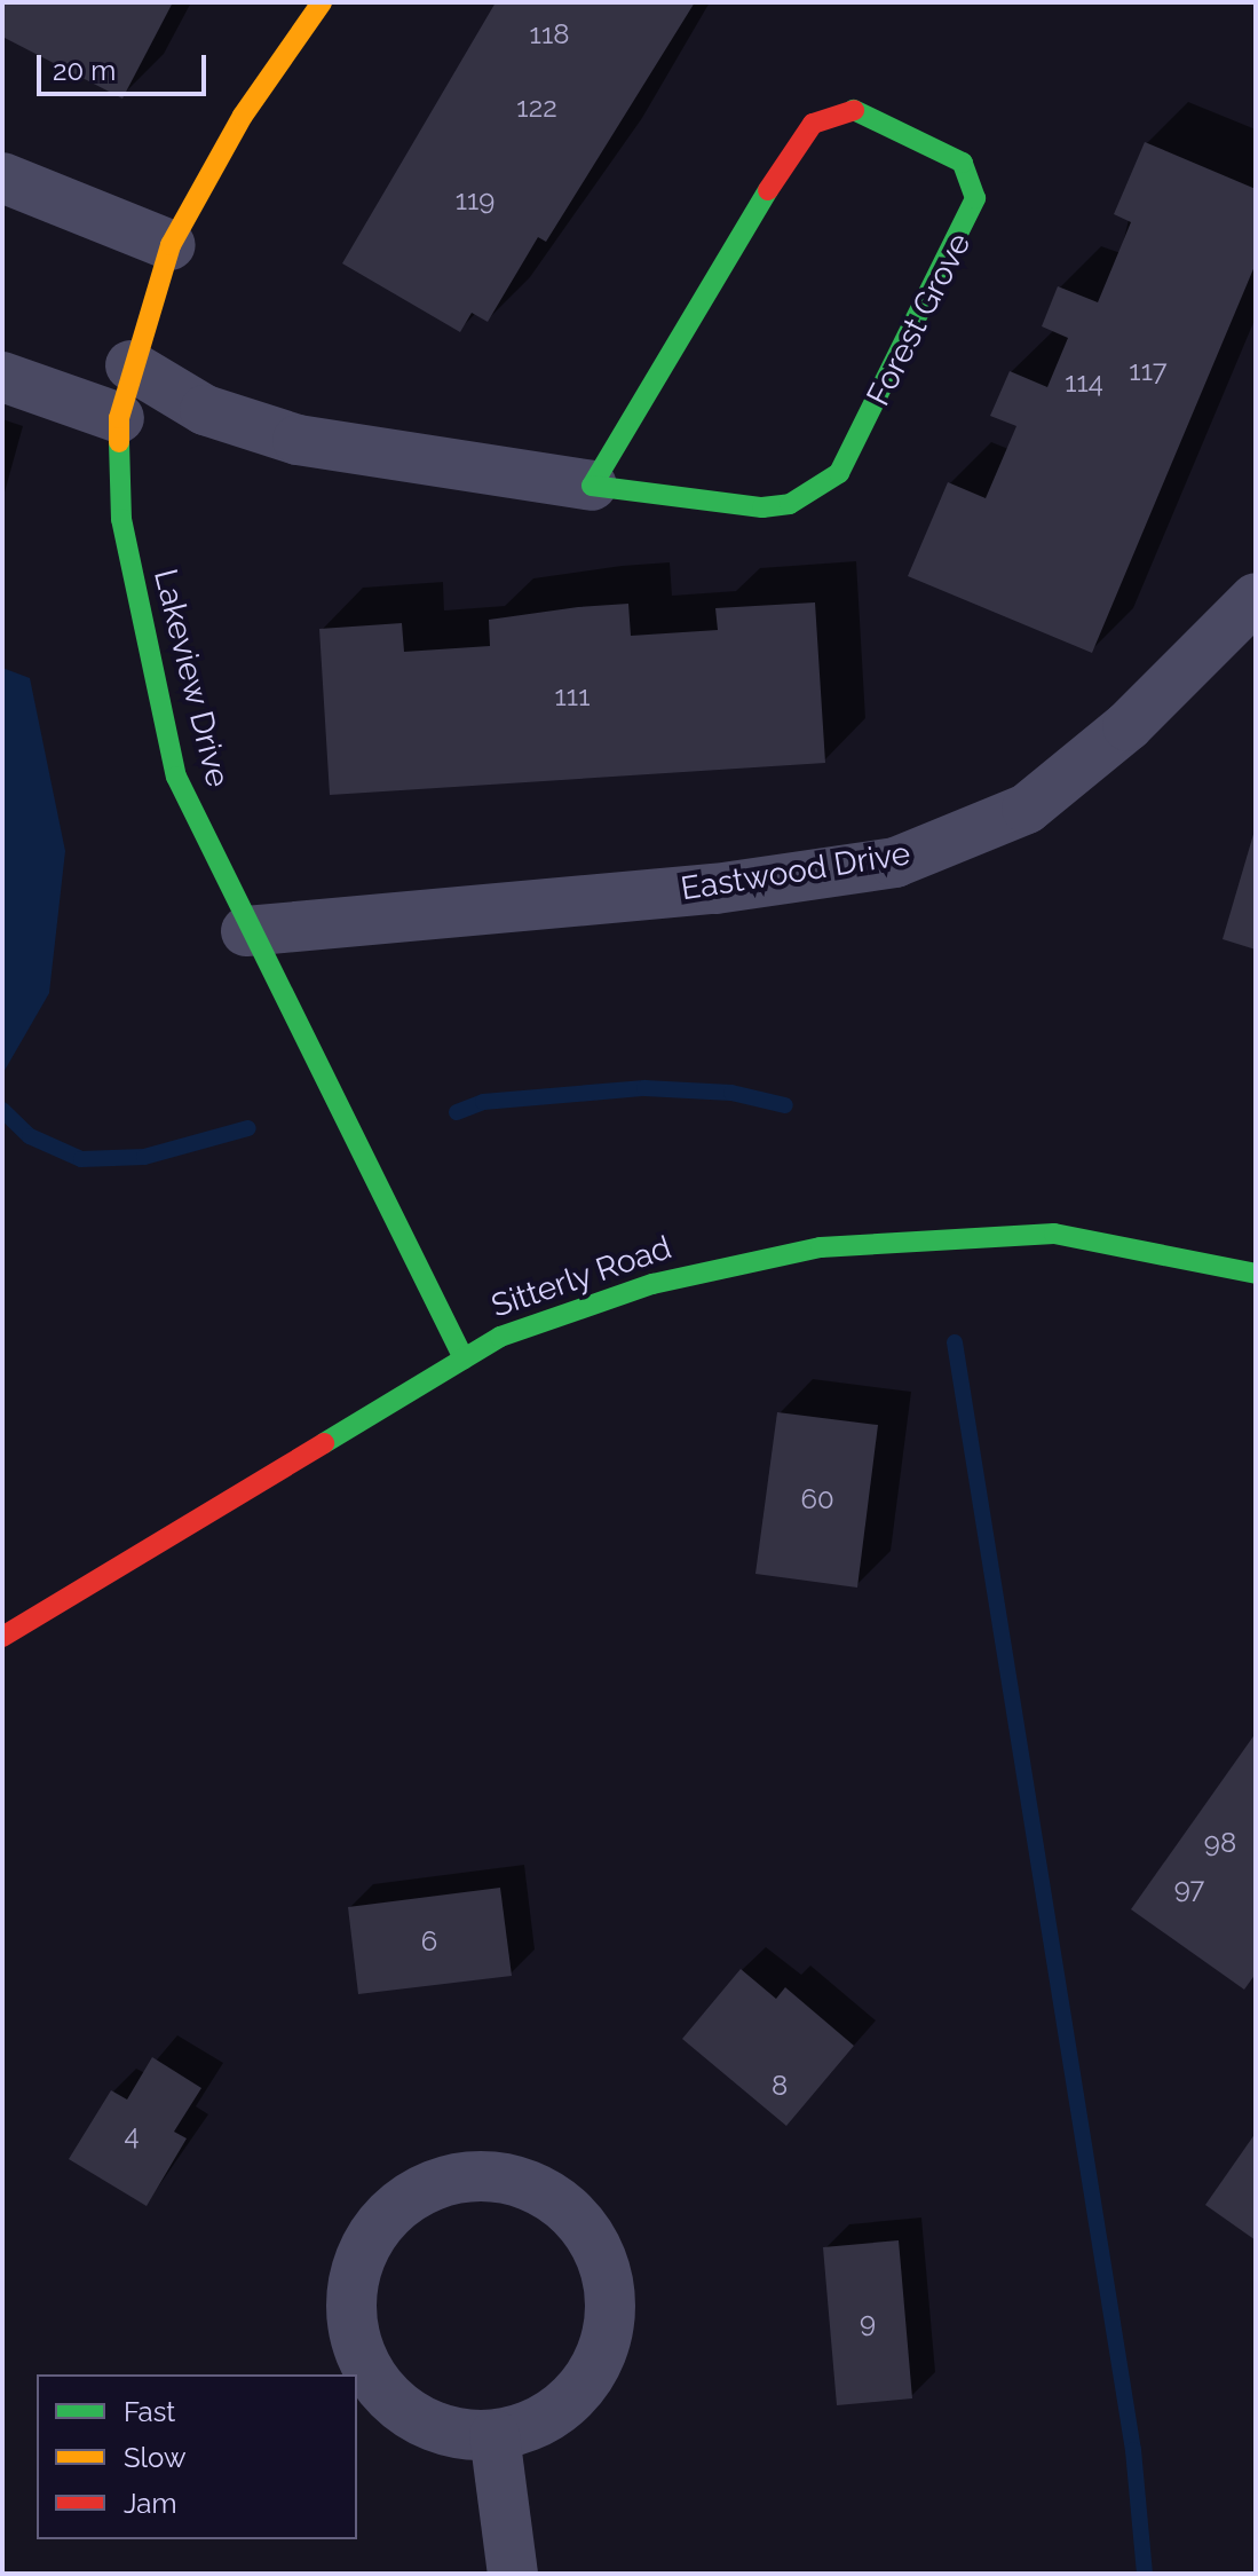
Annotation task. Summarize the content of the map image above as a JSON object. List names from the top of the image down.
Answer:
{
  "streets": {
    "street": [
      "Forest Grove",
      "Lakeview Drive",
      "Eastwood Drive",
      "Sitterly Road"
    ]
  },
  "crossings": [
    ["Forest Grove", "Lakeview Drive"],
    ["Lakeview Drive", "Eastwood Drive"],
    ["Lakeview Drive", "Sitterly Road"]
  ],
  "house_numbers": [
    "118",
    "122",
    "119",
    "117",
    "114",
    "111",
    "60",
    "98",
    "97",
    "6",
    "8",
    "4",
    "9"
  ],
  "legend": ["Fast", "Slow", "Jam"],
  "scale_bar": "20 m"
}
